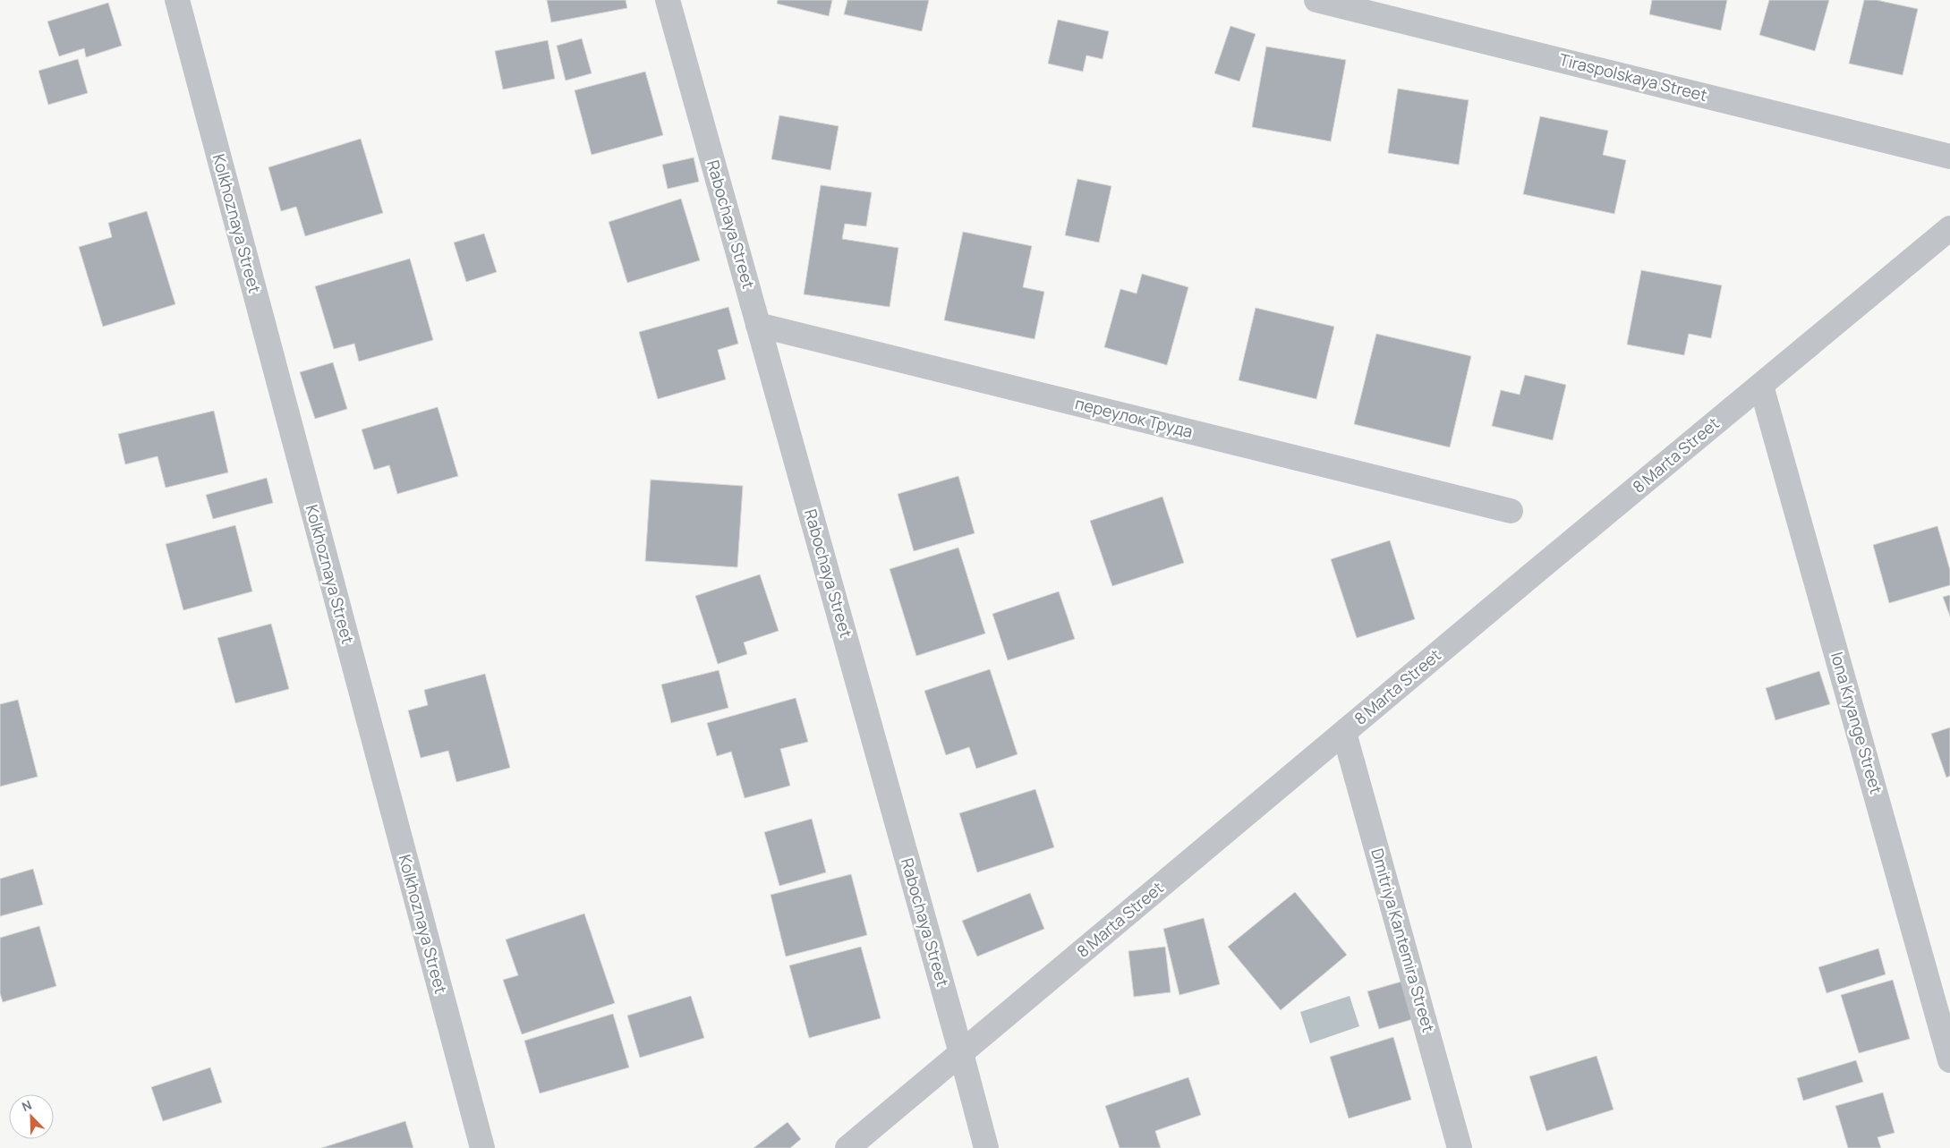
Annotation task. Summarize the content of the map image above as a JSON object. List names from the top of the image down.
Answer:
{
  "streets": {
    "street": [
      "Tiraspolskaya Street",
      "Kolkhoznaya Street",
      "Rabochaya Street",
      "переулок Труда",
      "8 Marta Street",
      "Iona Kryange Street",
      "Dmitriya Kantemira Street"
    ]
  },
  "crossings": [
    ["Rabochaya Street", "переулок Труда"],
    ["Rabochaya Street", "8 Marta Street"],
    ["8 Marta Street", "Iona Kryange Street"],
    ["8 Marta Street", "Dmitriya Kantemira Street"]
  ],
  "north": "top left"
}
